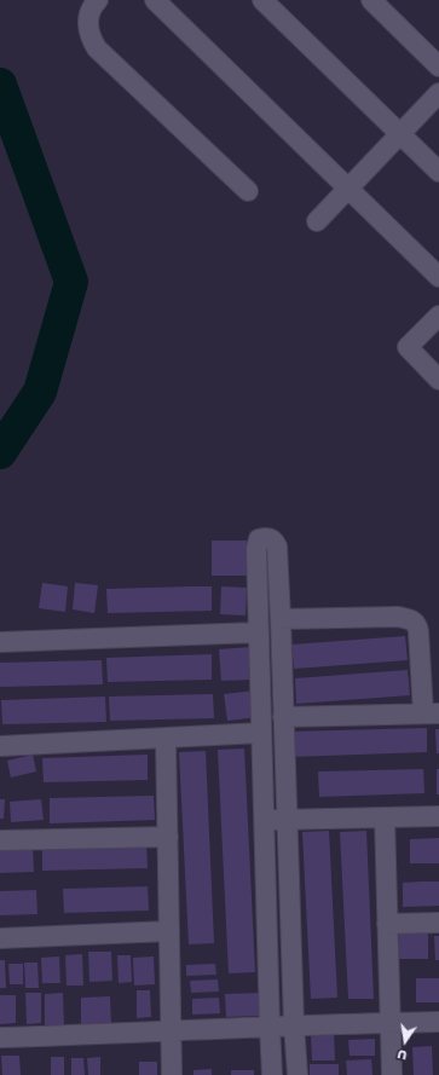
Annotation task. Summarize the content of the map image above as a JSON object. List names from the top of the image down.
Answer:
{
  "north": "bottom"
}
